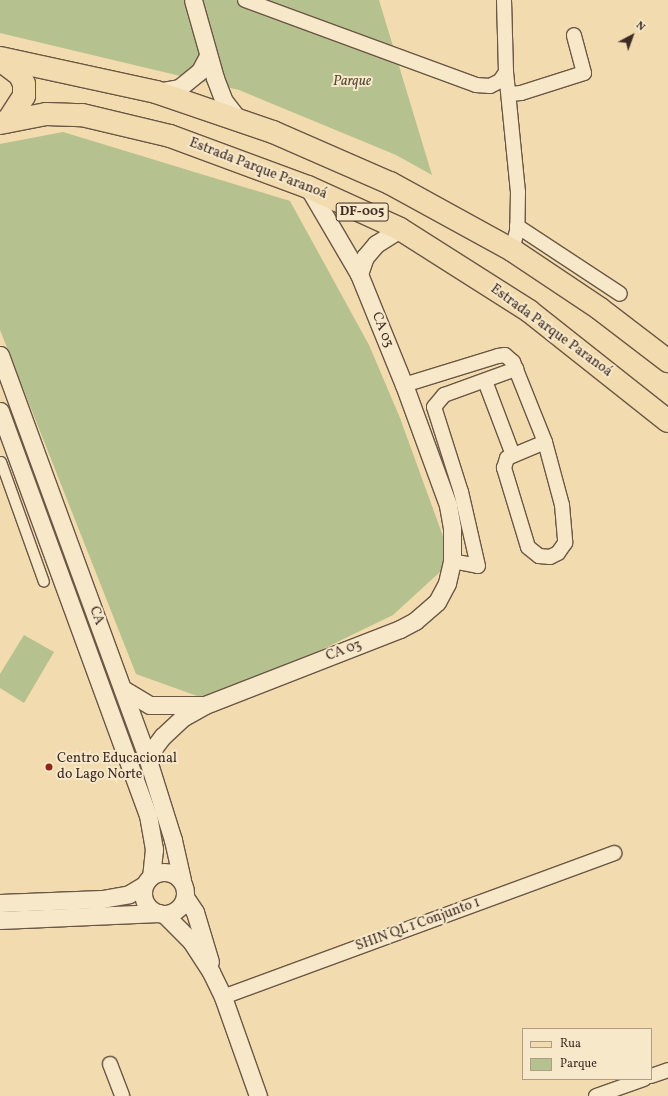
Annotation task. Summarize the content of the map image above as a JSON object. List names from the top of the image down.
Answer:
{
  "streets": {
    "main road": ["Estrada Parque Paranoá", "DF-005"],
    "street": ["CA 03", "CA", "SHIN QL 1 Conjunto 1"]
  },
  "crossings": [
    ["Estrada Parque Paranoá", "CA 03"],
    ["CA 03", "CA"]
  ],
  "parks": ["Parque"],
  "places": ["Centro Educacional do Lago Norte"],
  "legend": ["Rua", "Parque"],
  "north": "top right"
}
